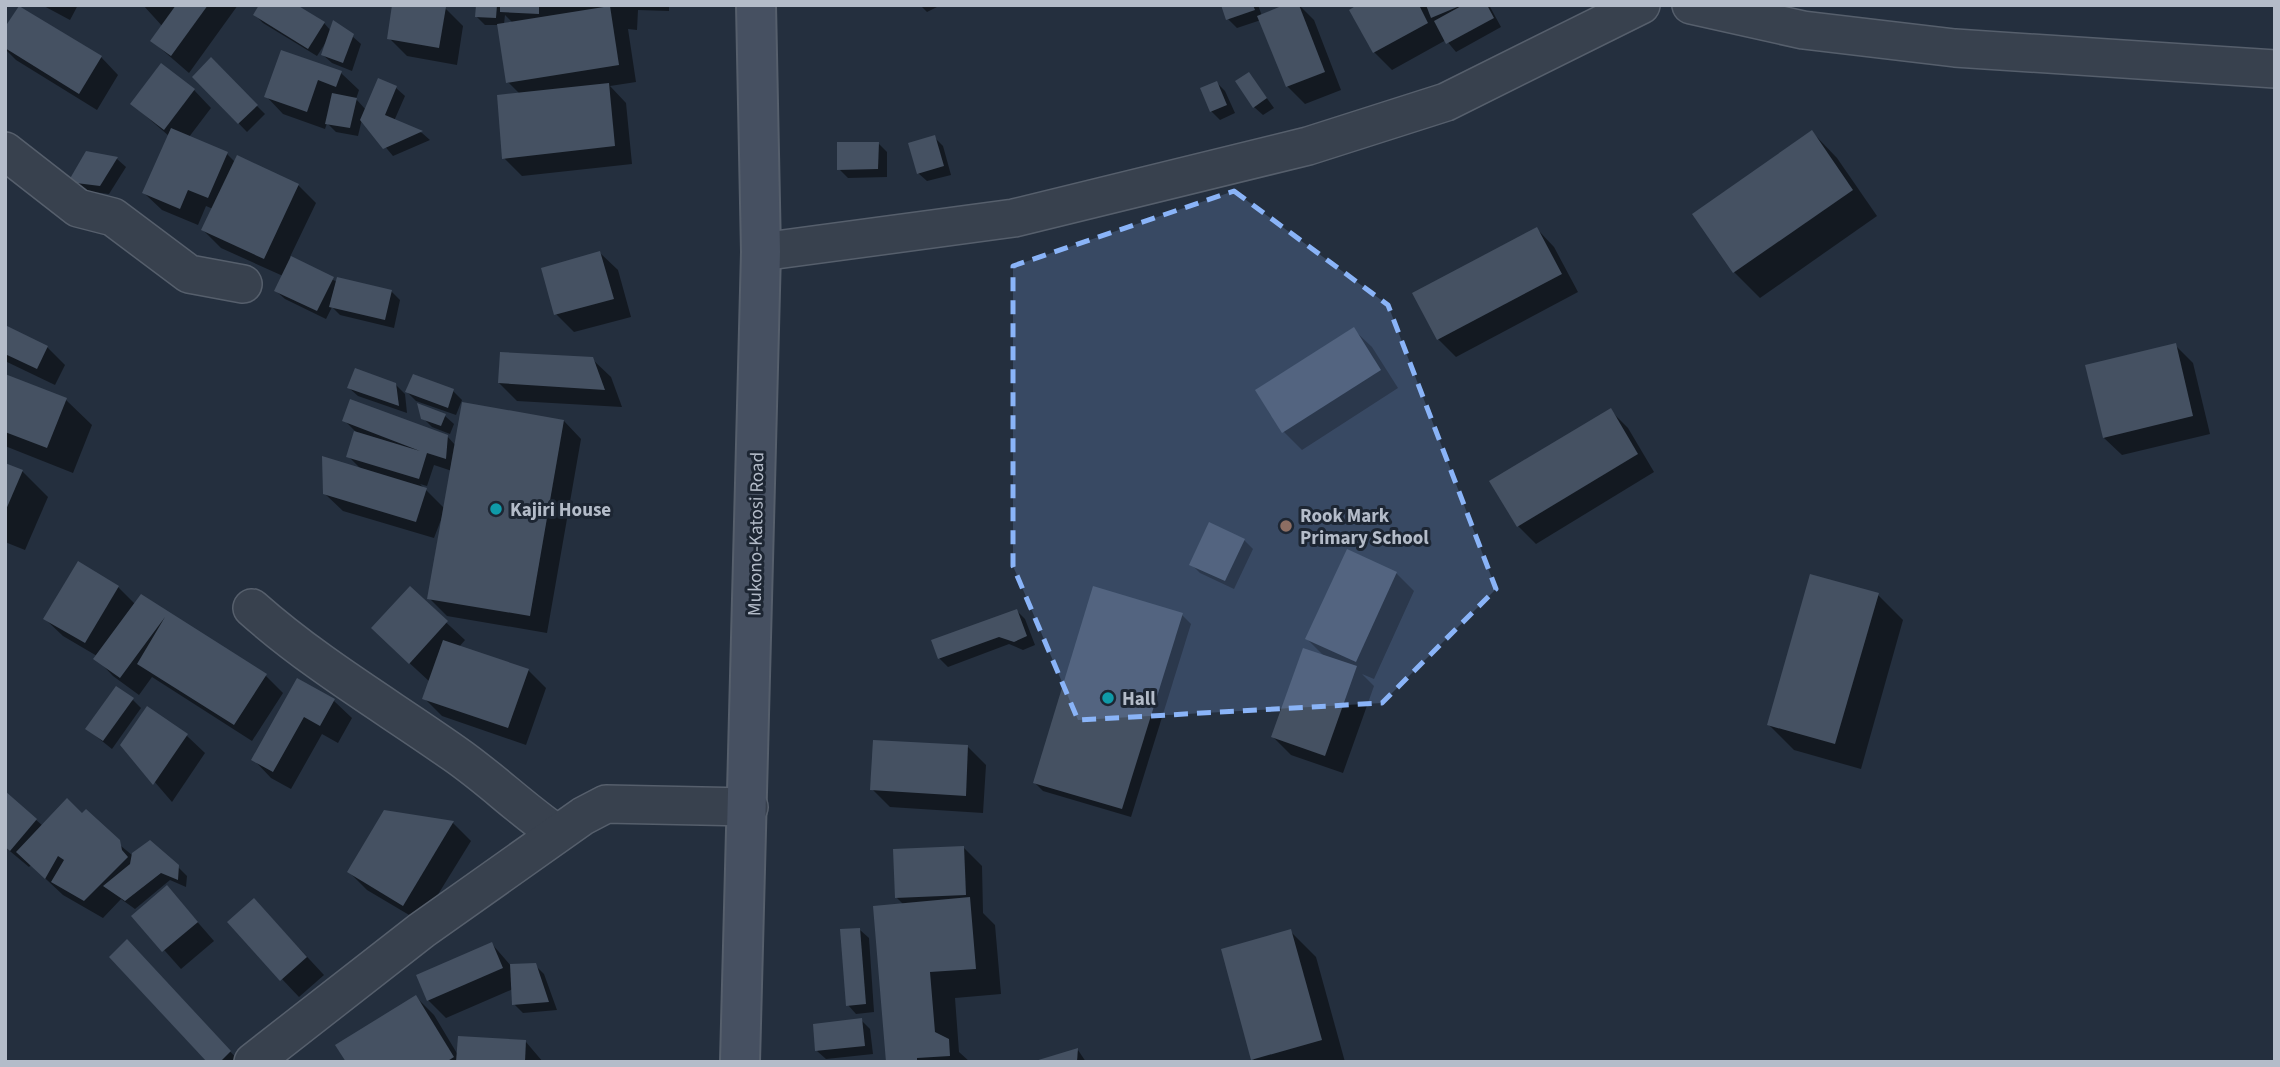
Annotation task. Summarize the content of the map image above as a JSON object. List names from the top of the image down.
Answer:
{
  "streets": {
    "main road": ["Mukono-Katosi Road"]
  },
  "places": ["Kajiri House", "Rook Mark Primary School", "Hall"]
}
